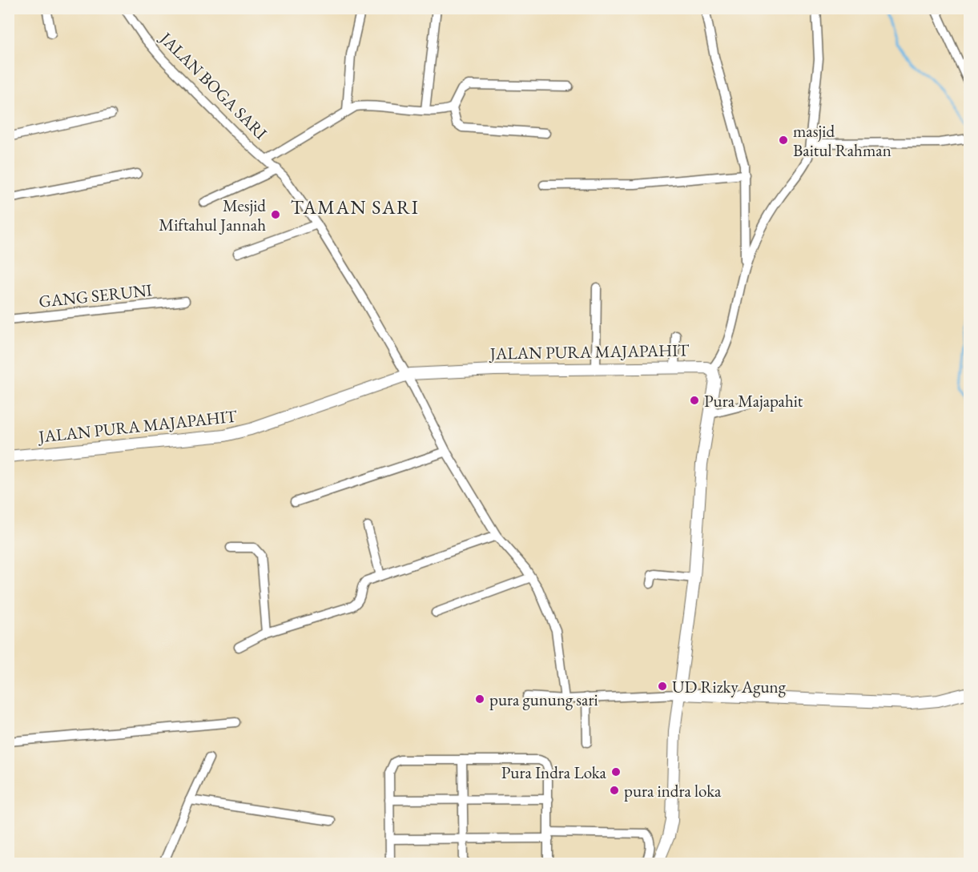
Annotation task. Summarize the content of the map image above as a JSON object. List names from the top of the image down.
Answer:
{
  "streets": {
    "street": ["JALAN BOGA SARI", "GANG SERUNI", "JALAN PURA MAJAPAHIT"]
  },
  "crossings": [
    ["JALAN BOGA SARI", "JALAN PURA MAJAPAHIT"]
  ],
  "districts": ["TAMAN SARI"],
  "places": [
    "masjid Baitul Rahman",
    "Mesjid Miftahul Jannah",
    "Pura Majapahit",
    "UD Rizky Agung",
    "pura gunung sari",
    "Pura Indra Loka",
    "pura indra loka"
  ]
}
